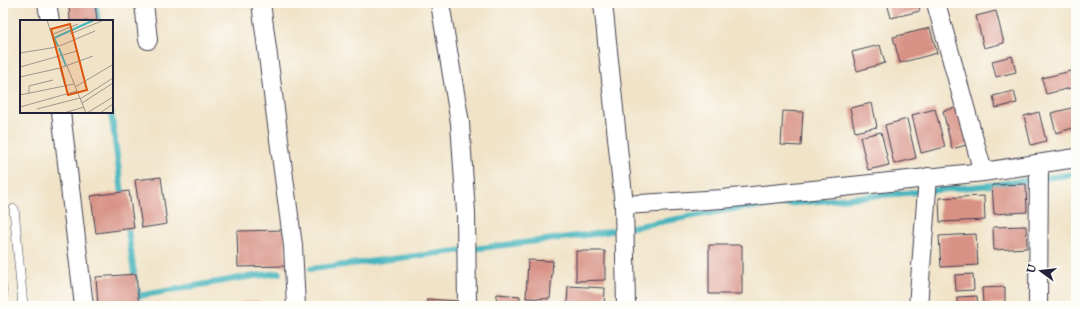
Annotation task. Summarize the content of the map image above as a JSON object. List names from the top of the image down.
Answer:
{
  "north": "left"
}
